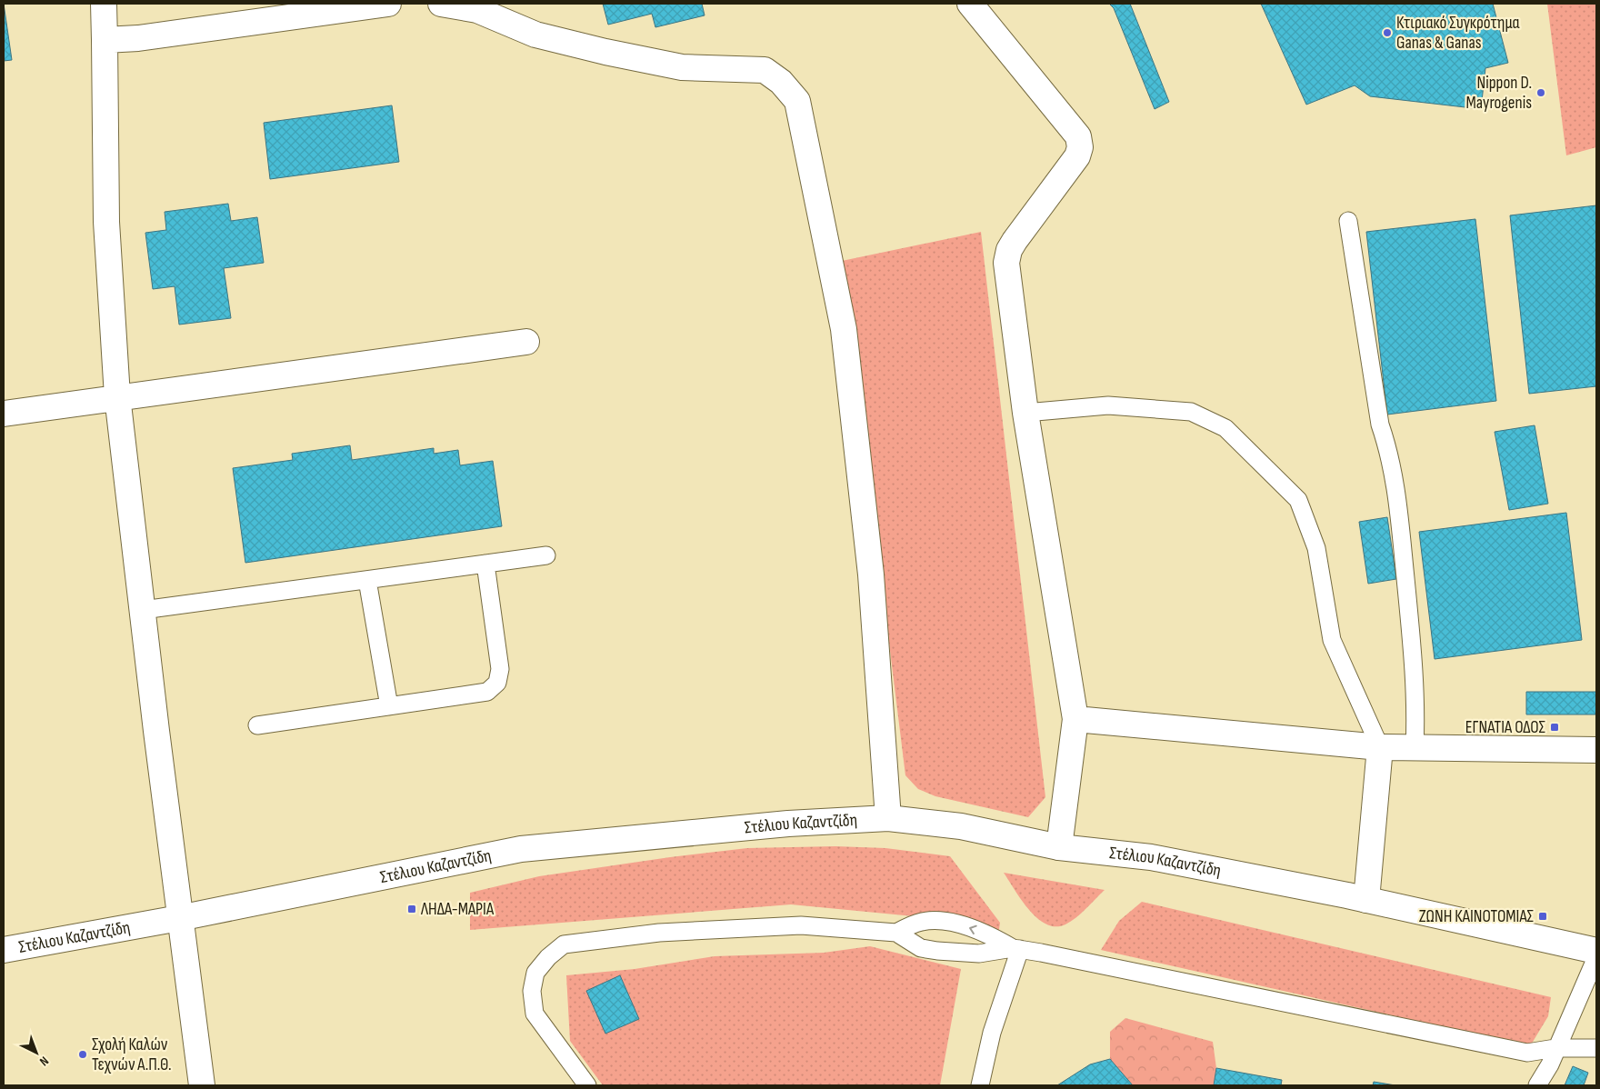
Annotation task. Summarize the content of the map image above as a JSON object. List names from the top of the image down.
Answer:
{
  "streets": {
    "street": ["Στέλιου Καζαντζίδη"]
  },
  "places": {
    "other": ["Κτιριακό Συγκρότημα Ganas & Ganas", "Nippon D. Mayrogenis", "Σχολή Καλών Τεχνών Α.Π.Θ."],
    "transit": ["ΕΓΝΑΤΙΑ ΟΔΟΣ", "ΛΗΔΑ-ΜΑΡΙΑ", "ΖΩΝΗ ΚΑΙΝΟΤΟΜΙΑΣ"]
  },
  "north": "bottom right"
}
